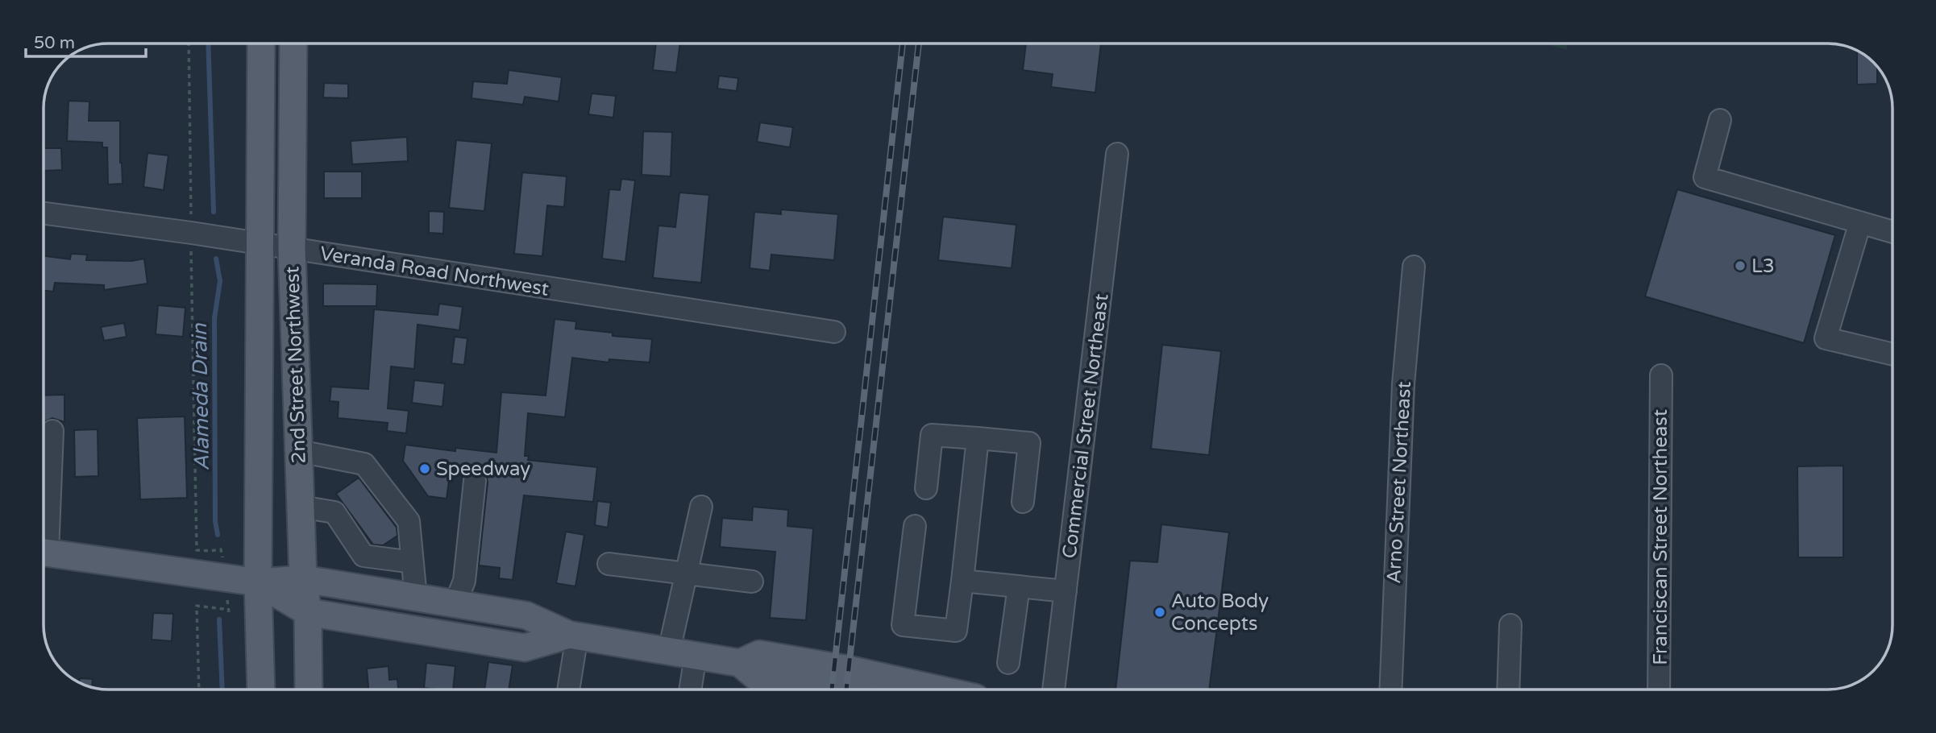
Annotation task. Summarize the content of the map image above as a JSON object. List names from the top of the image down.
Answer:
{
  "streets": {
    "main road": ["2nd Street Northwest"],
    "street": [
      "Veranda Road Northwest",
      "Commercial Street Northeast",
      "Arno Street Northeast",
      "Franciscan Street Northeast"
    ]
  },
  "crossings": [
    ["Veranda Road Northwest", "2nd Street Northwest"]
  ],
  "water": ["Alameda Drain"],
  "places": ["L3", "Speedway", "Auto Body Concepts"],
  "scale_bar": "50 m"
}
